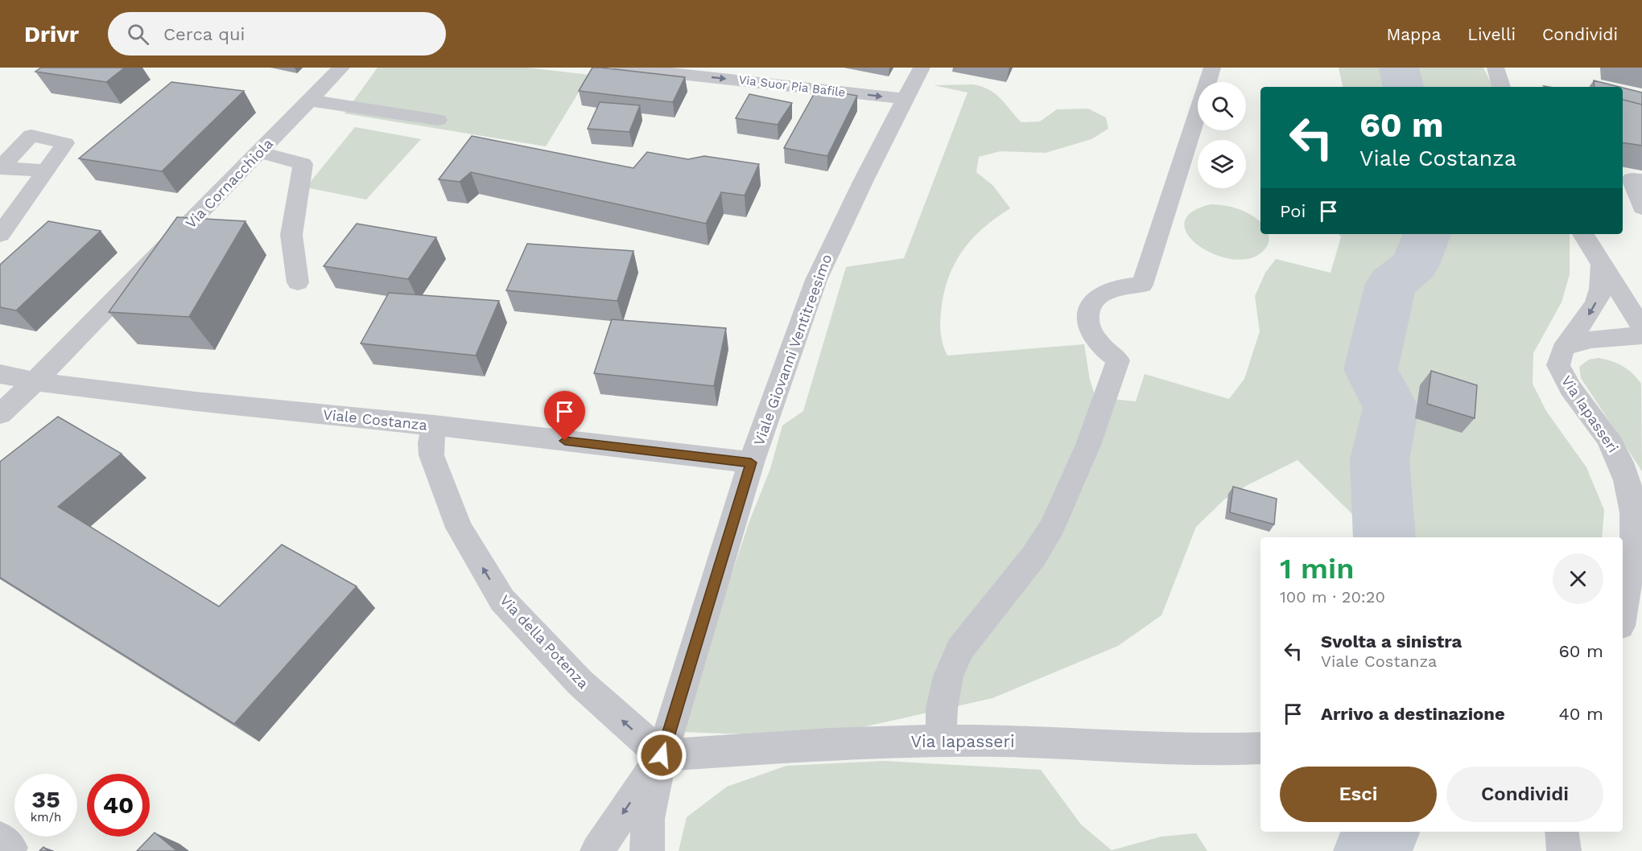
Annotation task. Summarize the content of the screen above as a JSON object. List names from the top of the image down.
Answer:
{
  "streets": {
    "street": [
      "Via Suor Pia Bafile",
      "Via Cornacchiola",
      "Viale Giovanni Ventitreesimo",
      "Via Iapasseri",
      "Viale Costanza",
      "Via della Potenza"
    ]
  },
  "crossings": [
    ["Via Suor Pia Bafile", "Viale Giovanni Ventitreesimo"],
    ["Via Cornacchiola", "Viale Costanza"],
    ["Viale Giovanni Ventitreesimo", "Via Iapasseri"],
    ["Viale Giovanni Ventitreesimo", "Viale Costanza"],
    ["Viale Giovanni Ventitreesimo", "Via della Potenza"],
    ["Via Iapasseri", "Via della Potenza"],
    ["Viale Costanza", "Via della Potenza"]
  ],
  "one_way": ["Via Suor Pia Bafile", "Via della Potenza"],
  "page": {
    "header": "Drivr",
    "search": "Cerca qui",
    "nav": ["Mappa", "Livelli", "Condividi"],
    "turn": ["60 m", "Viale Costanza"],
    "then": "Poi",
    "heading": ["1 min", "100 m · 20:20"],
    "list": [
      {
        "name": "Svolta a sinistra",
        "note": "Viale Costanza",
        "value": "60 m"
      },
      {
        "name": "Arrivo a destinazione",
        "value": "40 m"
      }
    ],
    "buttons": ["Esci", "Condividi"],
    "speed": "35 km/h",
    "limit": "40"
  }
}
